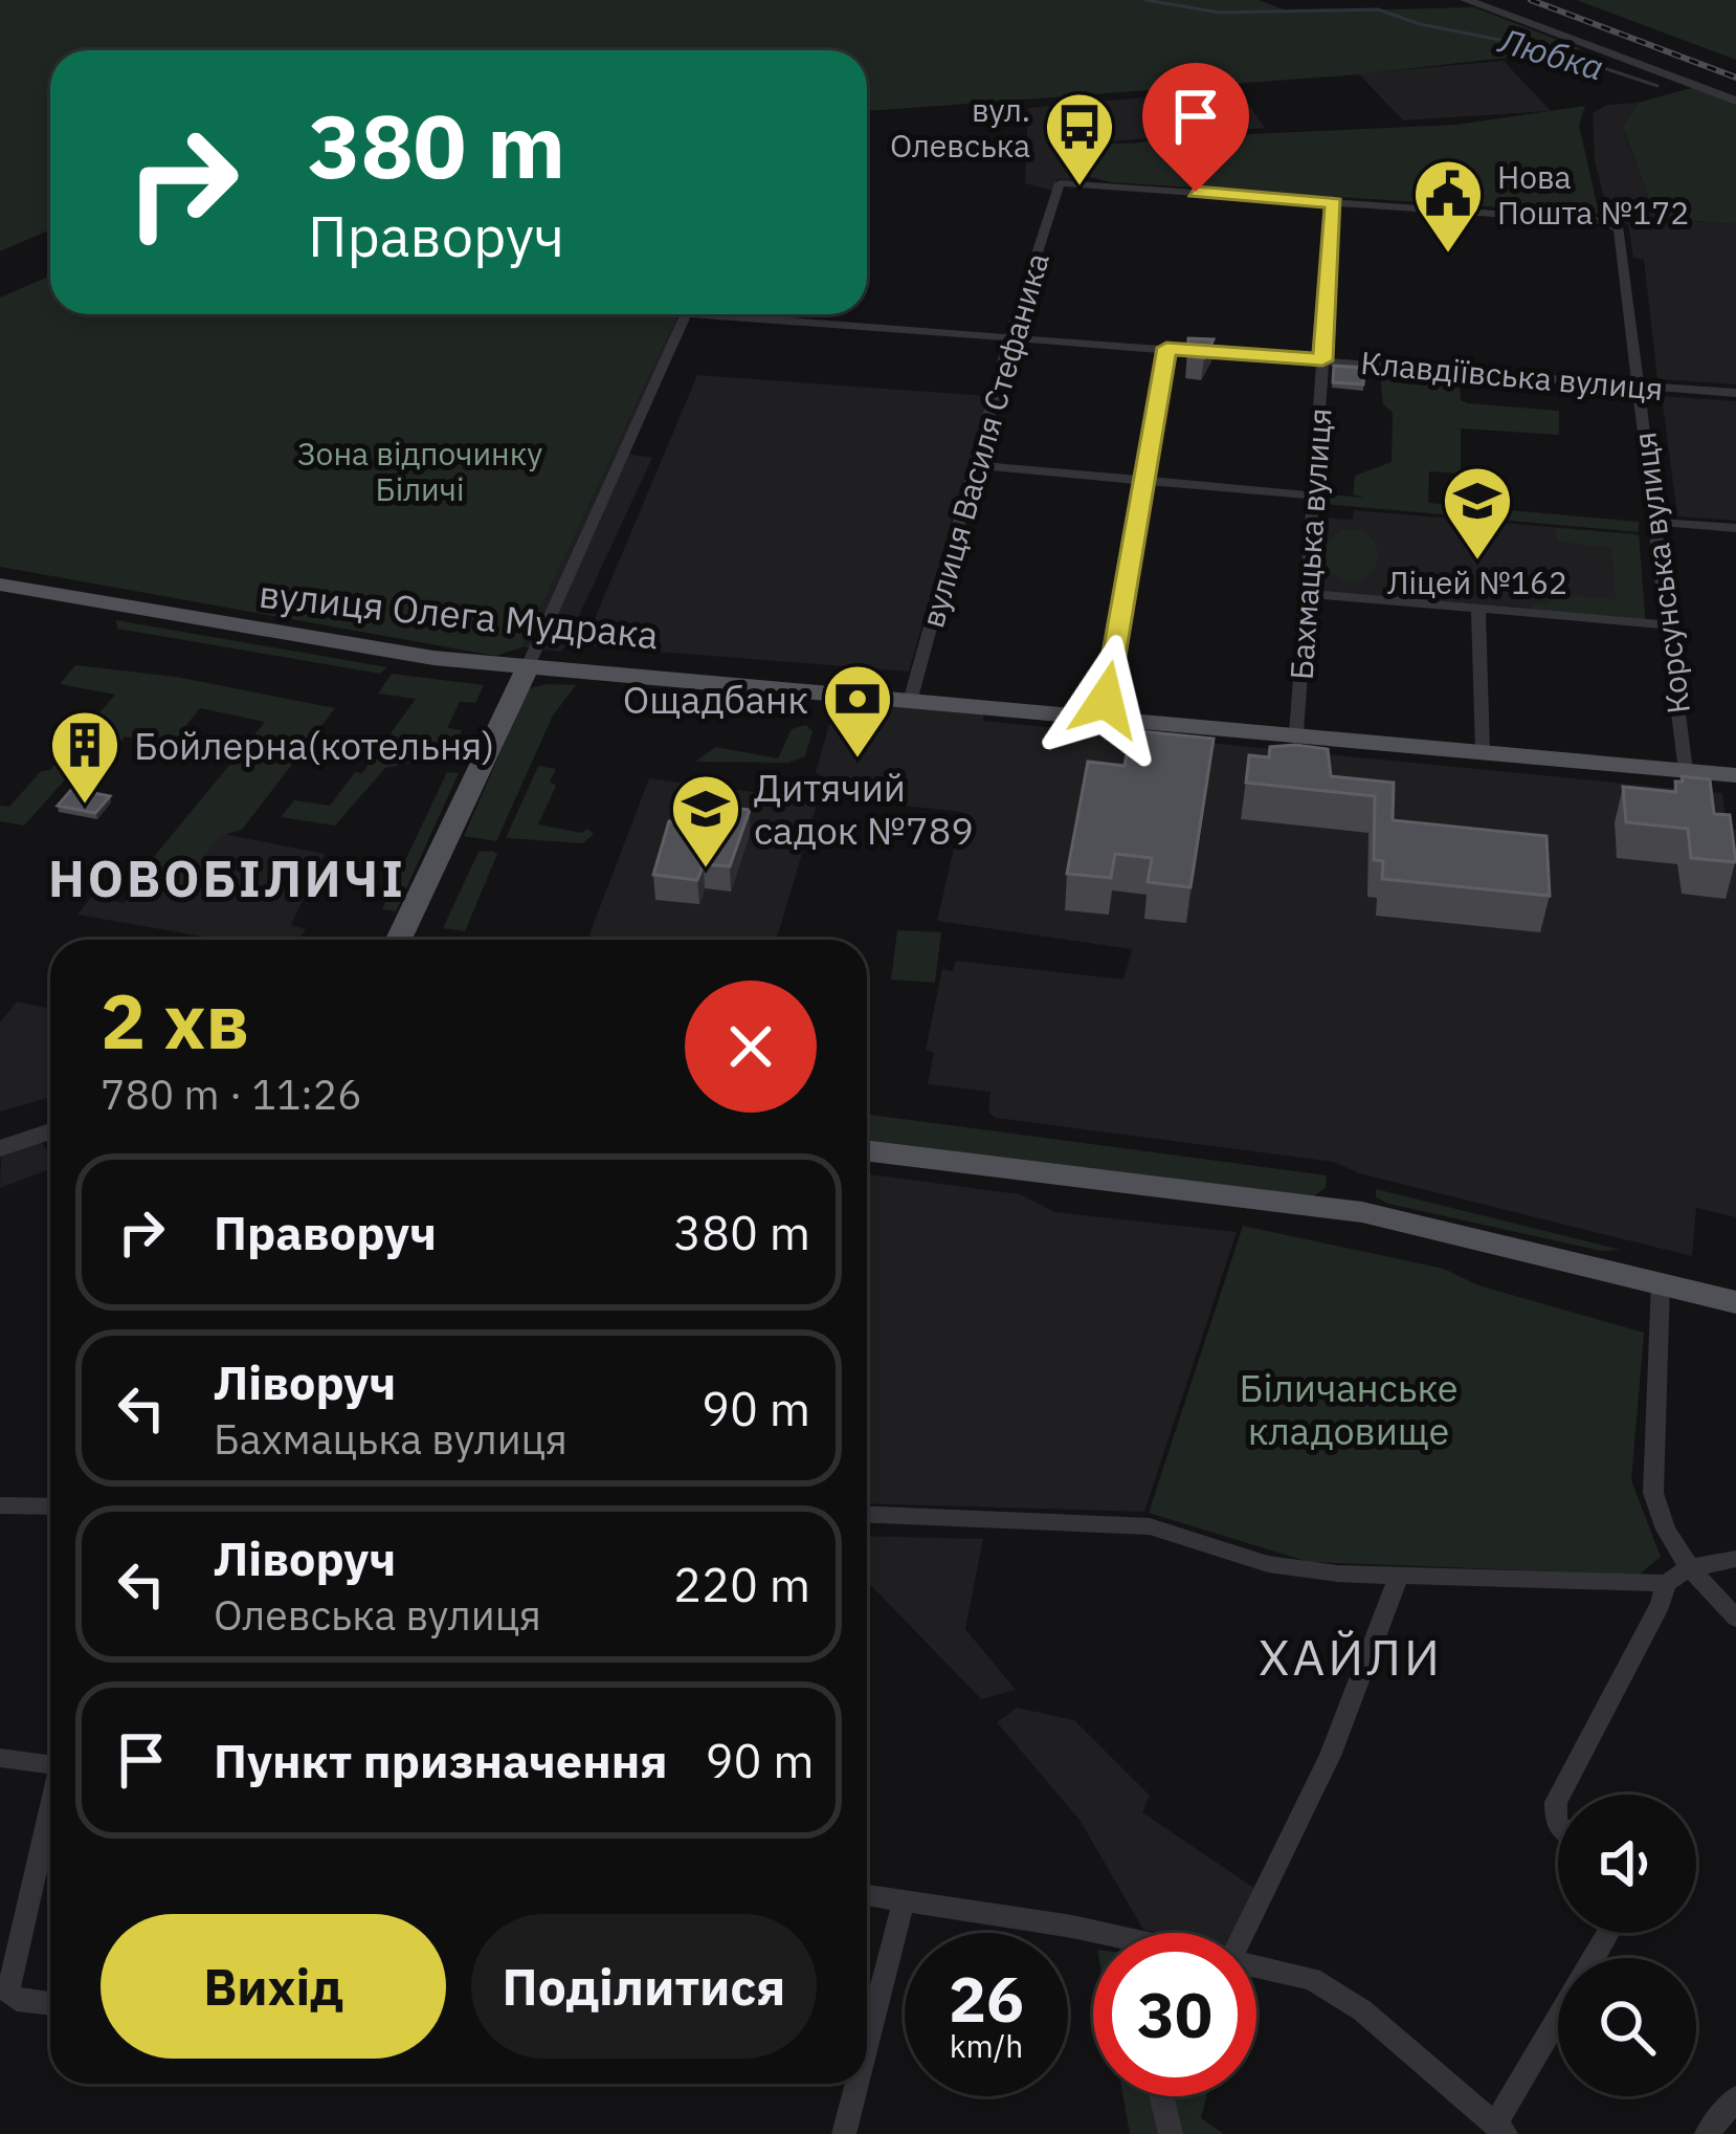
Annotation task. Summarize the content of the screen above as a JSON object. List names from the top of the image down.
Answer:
{
  "streets": {
    "main road": ["вулиця Олега Мудрака"],
    "street": [
      "Клавдіївська вулиця",
      "вулиця Василя Стефаника",
      "Бахмацька вулиця",
      "Корсунська вулиця"
    ]
  },
  "crossings": [
    ["Клавдіївська вулиця", "вулиця Василя Стефаника"],
    ["Клавдіївська вулиця", "Бахмацька вулиця"],
    ["Клавдіївська вулиця", "Корсунська вулиця"],
    ["вулиця Василя Стефаника", "Бахмацька вулиця"],
    ["вулиця Василя Стефаника", "Корсунська вулиця"],
    ["вулиця Василя Стефаника", "вулиця Олега Мудрака"],
    ["Бахмацька вулиця", "Корсунська вулиця"],
    ["Бахмацька вулиця", "вулиця Олега Мудрака"],
    ["Корсунська вулиця", "вулиця Олега Мудрака"]
  ],
  "districts": ["НОВОБІЛИЧІ", "ХАЙЛИ"],
  "water": ["Любка"],
  "parks": ["Зона відпочинку Біличі", "Біличанське кладовище"],
  "places": {
    "bus stop": ["вул. Олевська"],
    "public building": ["Нова Пошта №172"],
    "school or university": ["Ліцей №162", "Дитячий садок №789"],
    "bank": ["Ощадбанк"],
    "building": ["Бойлерна(котельня)"]
  },
  "page": {
    "turn": ["380 m", "Праворуч"],
    "heading": ["2 хв", "780 m · 11:26"],
    "list": [
      {
        "name": "Праворуч",
        "value": "380 m"
      },
      {
        "name": "Ліворуч",
        "note": "Бахмацька вулиця",
        "value": "90 m"
      },
      {
        "name": "Ліворуч",
        "note": "Олевська вулиця",
        "value": "220 m"
      },
      {
        "name": "Пункт призначення",
        "value": "90 m"
      }
    ],
    "buttons": ["Вихід", "Поділитися"],
    "speed": "26 km/h",
    "limit": "30"
  }
}
